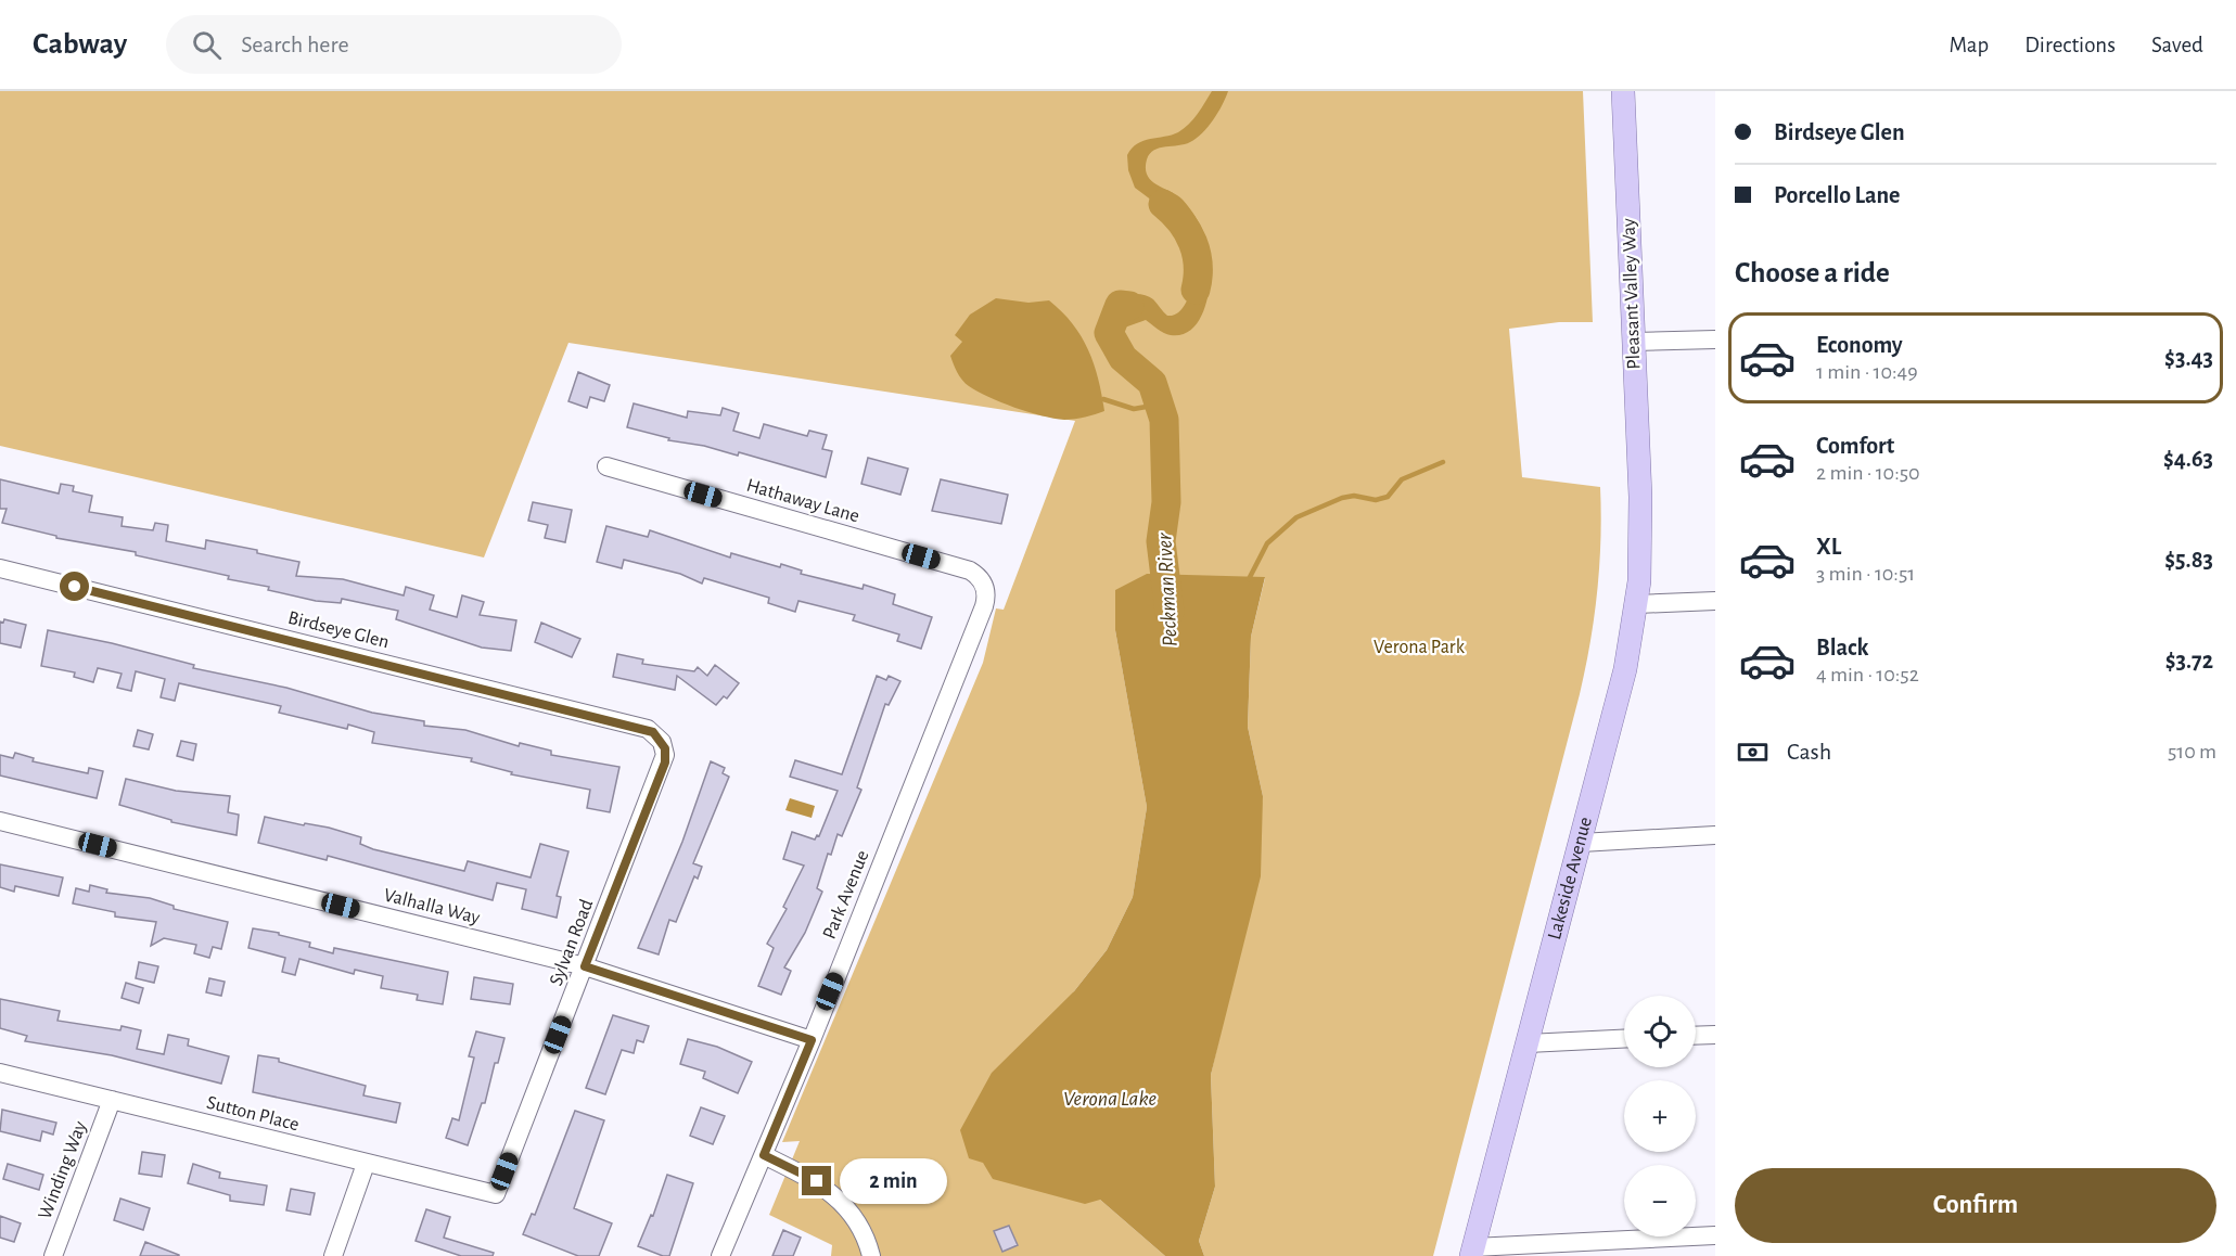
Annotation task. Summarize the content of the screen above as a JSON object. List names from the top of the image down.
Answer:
{
  "streets": {
    "main road": ["Pleasant Valley Way", "Lakeside Avenue"],
    "street": [
      "Hathaway Lane",
      "Birdseye Glen",
      "Park Avenue",
      "Valhalla Way",
      "Sylvan Road",
      "Sutton Place",
      "Winding Way"
    ]
  },
  "crossings": [
    ["Pleasant Valley Way", "Lakeside Avenue"],
    ["Hathaway Lane", "Park Avenue"],
    ["Birdseye Glen", "Sylvan Road"],
    ["Park Avenue", "Valhalla Way"],
    ["Valhalla Way", "Sylvan Road"],
    ["Sylvan Road", "Sutton Place"],
    ["Sutton Place", "Winding Way"]
  ],
  "water": ["Peckman River", "Verona Lake"],
  "parks": ["Verona Park"],
  "page": {
    "header": "Cabway",
    "search": "Search here",
    "nav": ["Map", "Directions", "Saved"],
    "banner": ["Birdseye Glen", "Porcello Lane"],
    "heading": "Choose a ride",
    "list": [
      {
        "name": "Economy",
        "note": "1 min · 10:49",
        "value": "$3.43"
      },
      {
        "name": "Comfort",
        "note": "2 min · 10:50",
        "value": "$4.63"
      },
      {
        "name": "XL",
        "note": "3 min · 10:51",
        "value": "$5.83"
      },
      {
        "name": "Black",
        "note": "4 min · 10:52",
        "value": "$3.72"
      }
    ],
    "pay": ["Cash", "510 m"],
    "map_buttons": ["+", "−"],
    "buttons": "Confirm",
    "bubble": "2 min"
  }
}
